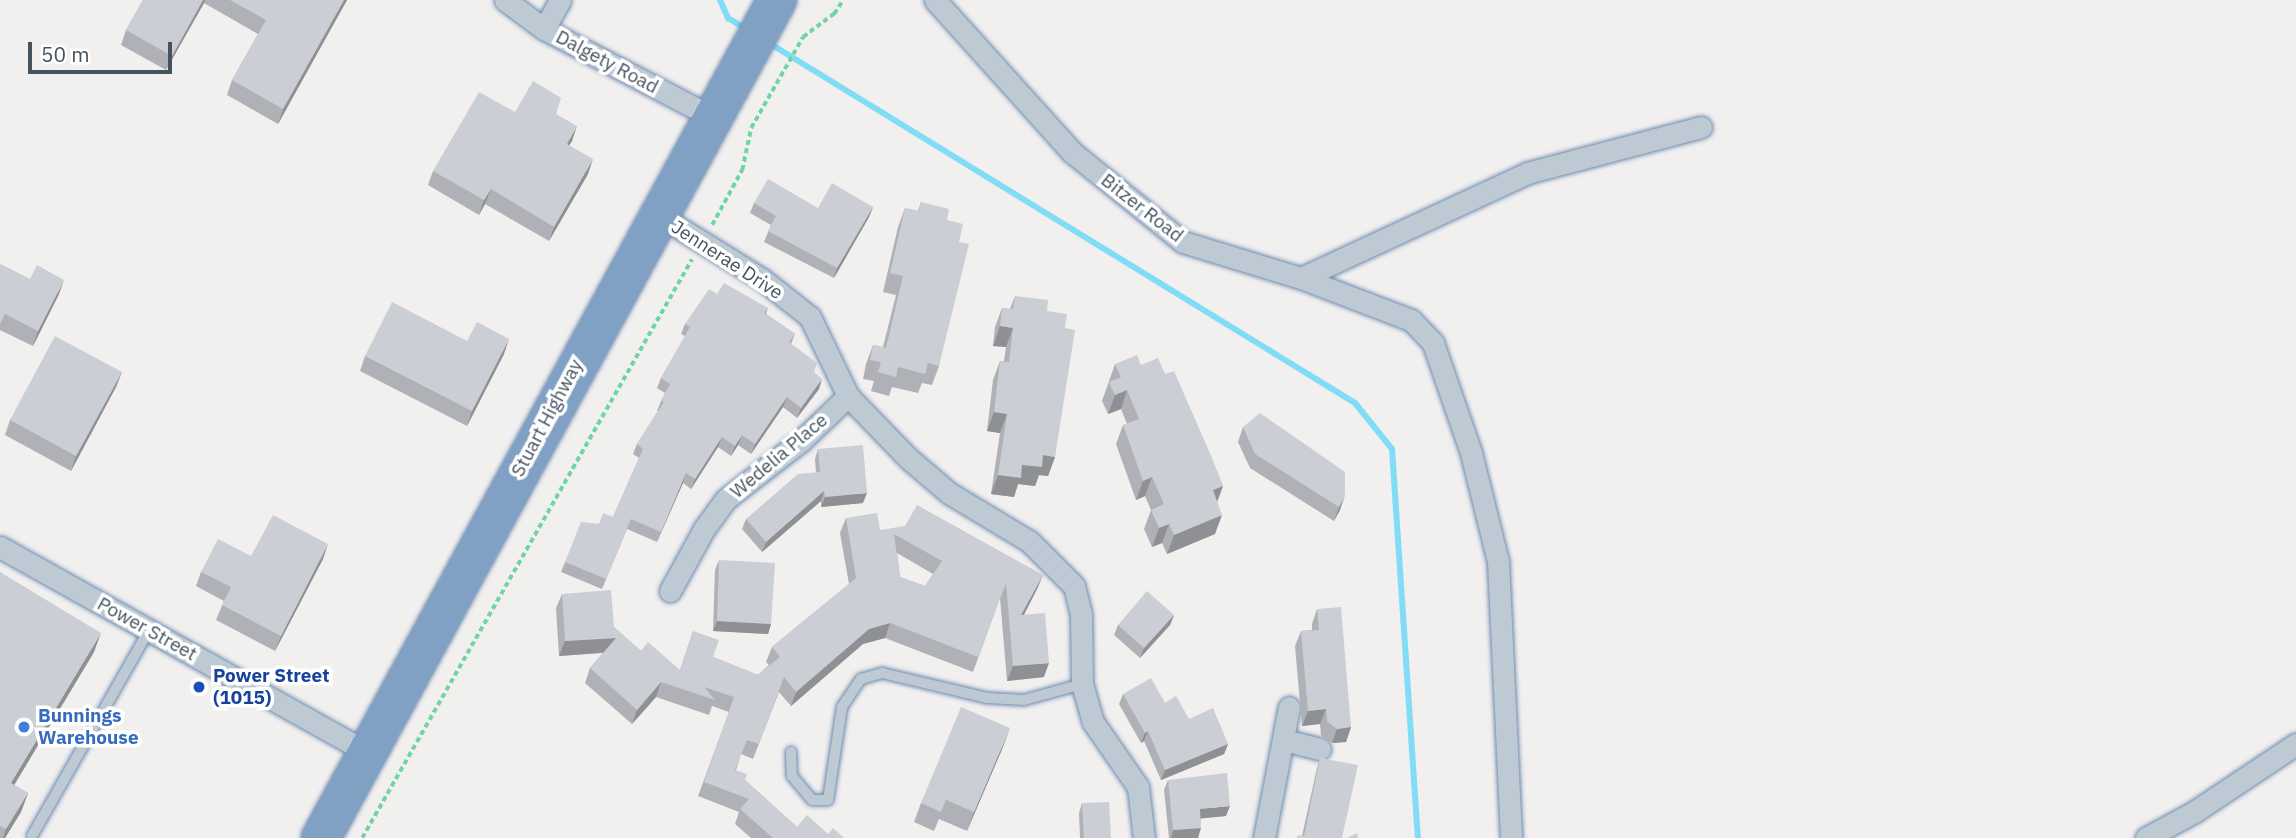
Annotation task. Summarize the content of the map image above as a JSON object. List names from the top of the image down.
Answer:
{
  "streets": {
    "highway": ["Stuart Highway"],
    "street": [
      "Dalgety Road",
      "Bitzer Road",
      "Jennerae Drive",
      "Wedelia Place",
      "Power Street"
    ]
  },
  "crossings": [
    ["Dalgety Road", "Stuart Highway"],
    ["Jennerae Drive", "Stuart Highway"],
    ["Jennerae Drive", "Wedelia Place"],
    ["Stuart Highway", "Power Street"]
  ],
  "places": ["Power Street (1015)", "Bunnings Warehouse"],
  "scale_bar": "50 m"
}
